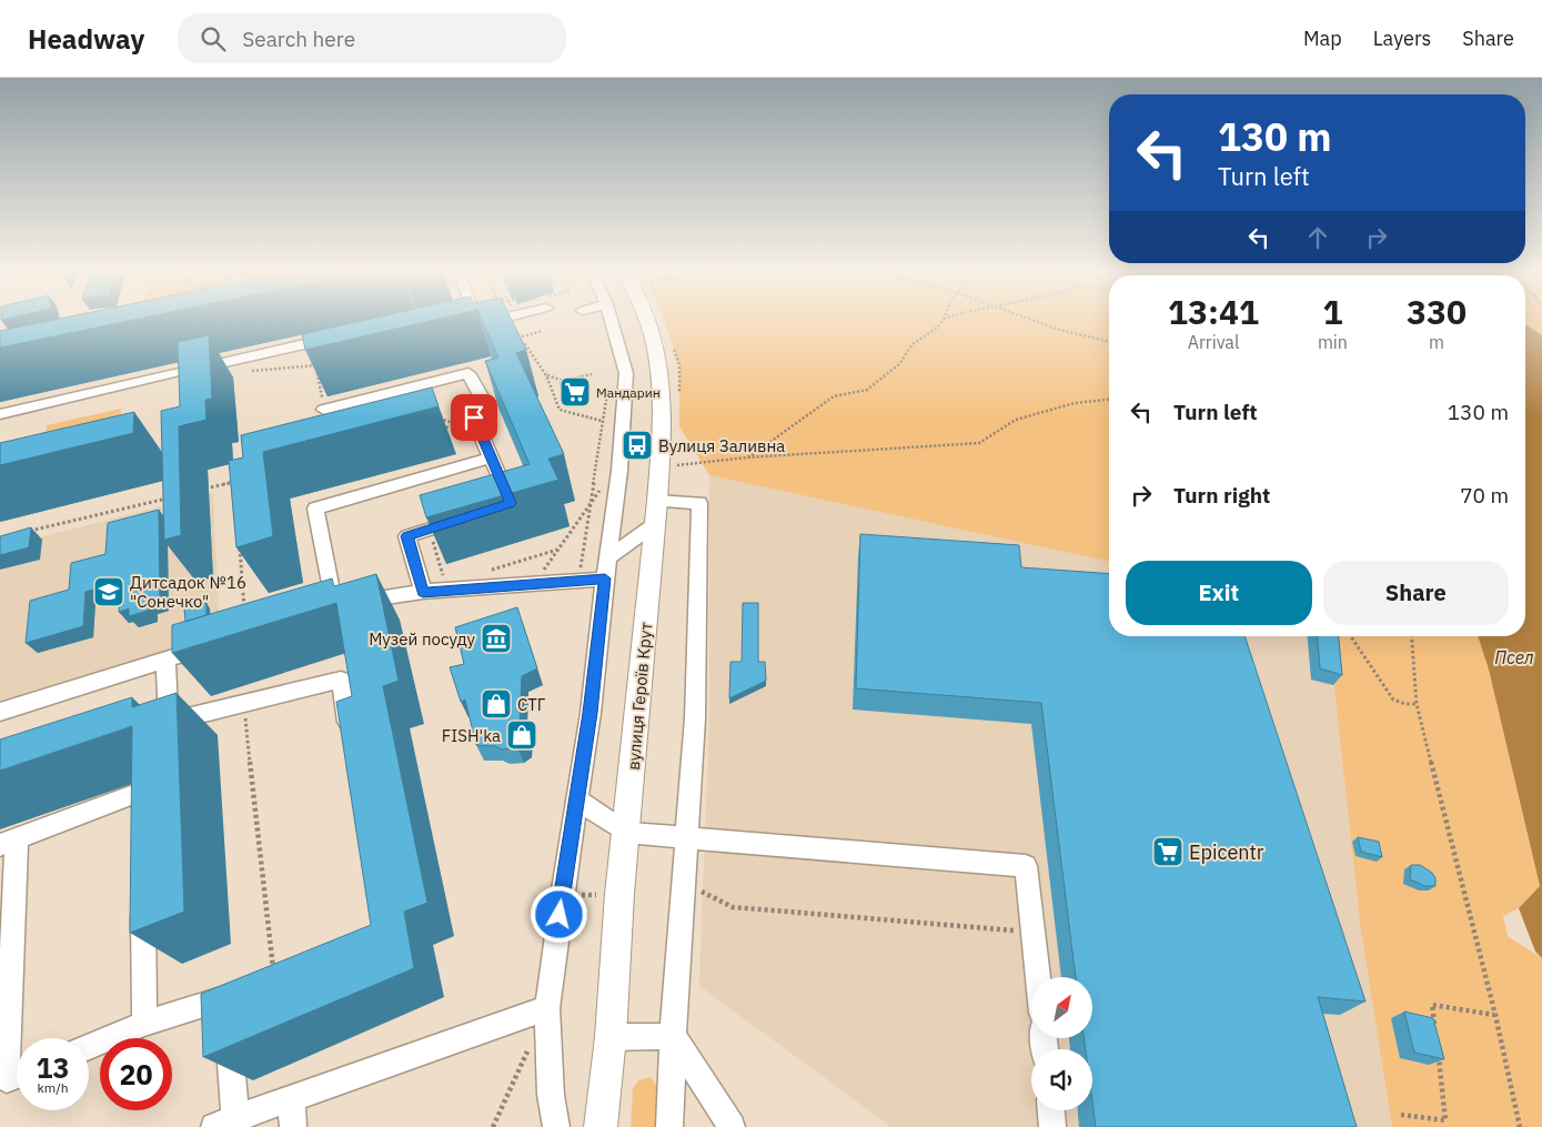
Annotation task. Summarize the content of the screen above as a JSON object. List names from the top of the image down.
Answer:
{
  "streets": {
    "main road": ["вулиця Героїв Крут"]
  },
  "water": ["Псел"],
  "places": {
    "supermarket": ["Мандарин", "Epicentr"],
    "bus stop": ["Вулиця Заливна"],
    "school or university": ["Дитсадок №16 \"Сонечко\""],
    "museum": ["Музей посуду"],
    "shop": ["СТГ", "FISH'ka"]
  },
  "north": "top right",
  "page": {
    "header": "Headway",
    "search": "Search here",
    "nav": ["Map", "Layers", "Share"],
    "turn": ["130 m", "Turn left"],
    "eta": [
      "13:41",
      "Arrival",
      "1",
      "min",
      "330",
      "m"
    ],
    "list": [
      {
        "name": "Turn left",
        "value": "130 m"
      },
      {
        "name": "Turn right",
        "value": "70 m"
      }
    ],
    "buttons": ["Exit", "Share"],
    "speed": "13 km/h",
    "limit": "20"
  }
}
